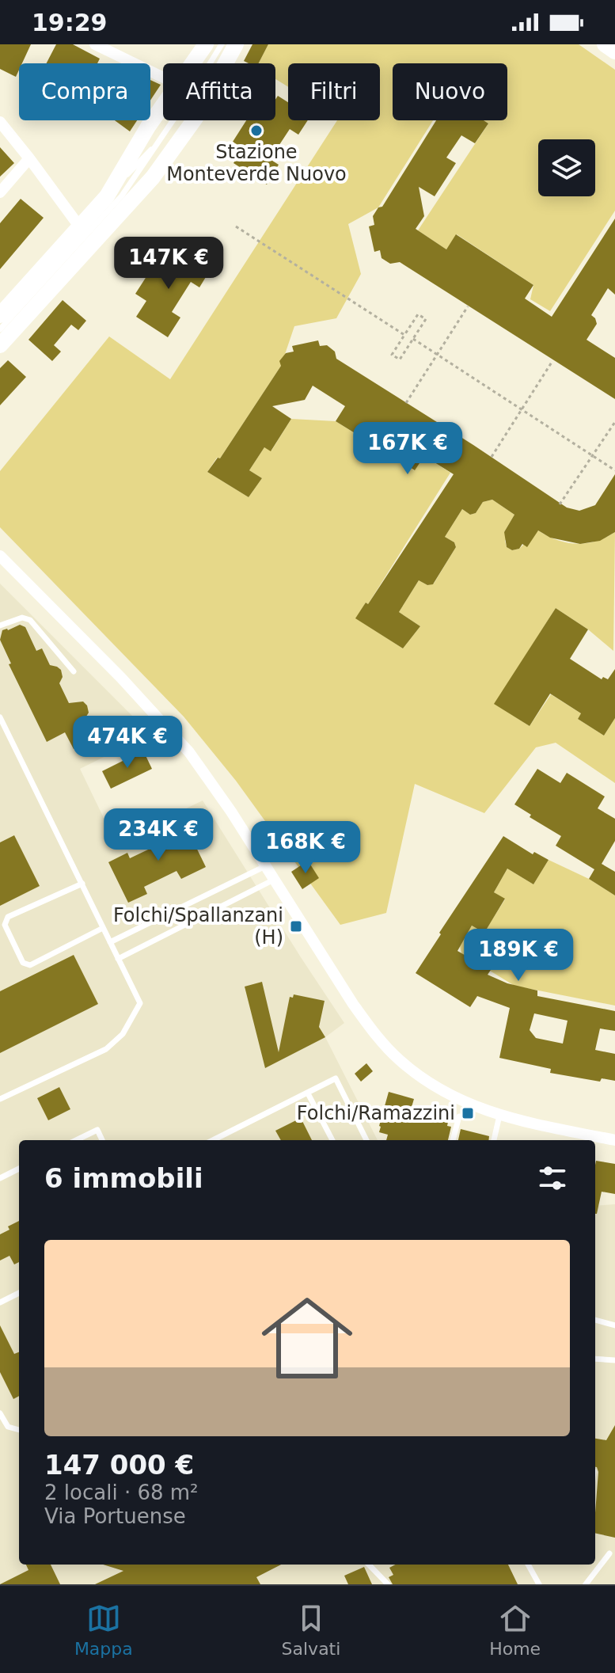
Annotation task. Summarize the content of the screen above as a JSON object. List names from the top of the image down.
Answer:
{
  "places": {
    "other": ["Stazione Monteverde Nuovo"],
    "transit": ["Folchi/Spallanzani (H)", "Folchi/Ramazzini"]
  },
  "page": {
    "status": "19:29",
    "chip": [
      "Compra",
      "Affitta",
      "Filtri",
      "Nuovo"
    ],
    "price": [
      "147K €",
      "167K €",
      "474K €",
      "234K €",
      "168K €",
      "189K €"
    ],
    "heading": "6 immobili",
    "list": [
      {
        "name": "147 000 €",
        "note": "2 locali · 68 m² · Via Portuense"
      }
    ],
    "tabs": ["Mappa", "Salvati", "Home"]
  }
}
